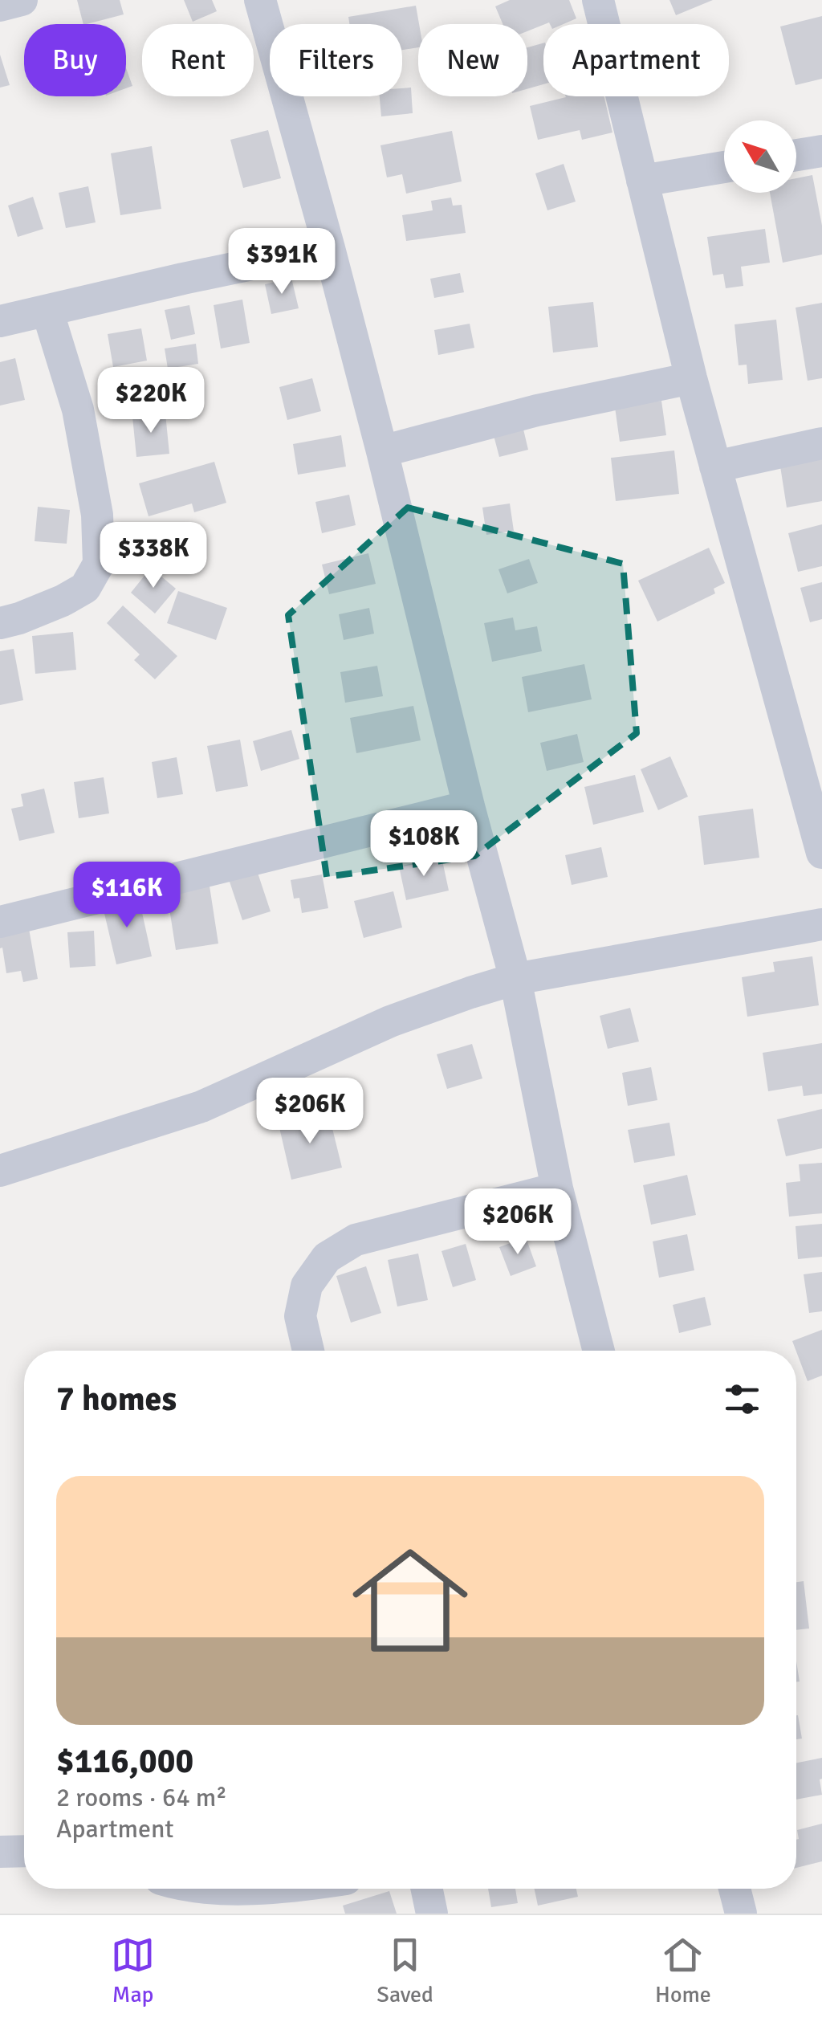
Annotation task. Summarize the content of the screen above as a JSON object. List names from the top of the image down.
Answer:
{
  "north": "top left",
  "page": {
    "chip": [
      "Buy",
      "Rent",
      "Filters",
      "New",
      "Apartment"
    ],
    "price": [
      "$391K",
      "$220K",
      "$338K",
      "$108K",
      "$116K",
      "$206K",
      "$206K"
    ],
    "heading": "7 homes",
    "list": [
      {
        "name": "$116,000",
        "note": "2 rooms · 64 m² · Apartment"
      }
    ],
    "tabs": ["Map", "Saved", "Home"]
  }
}
